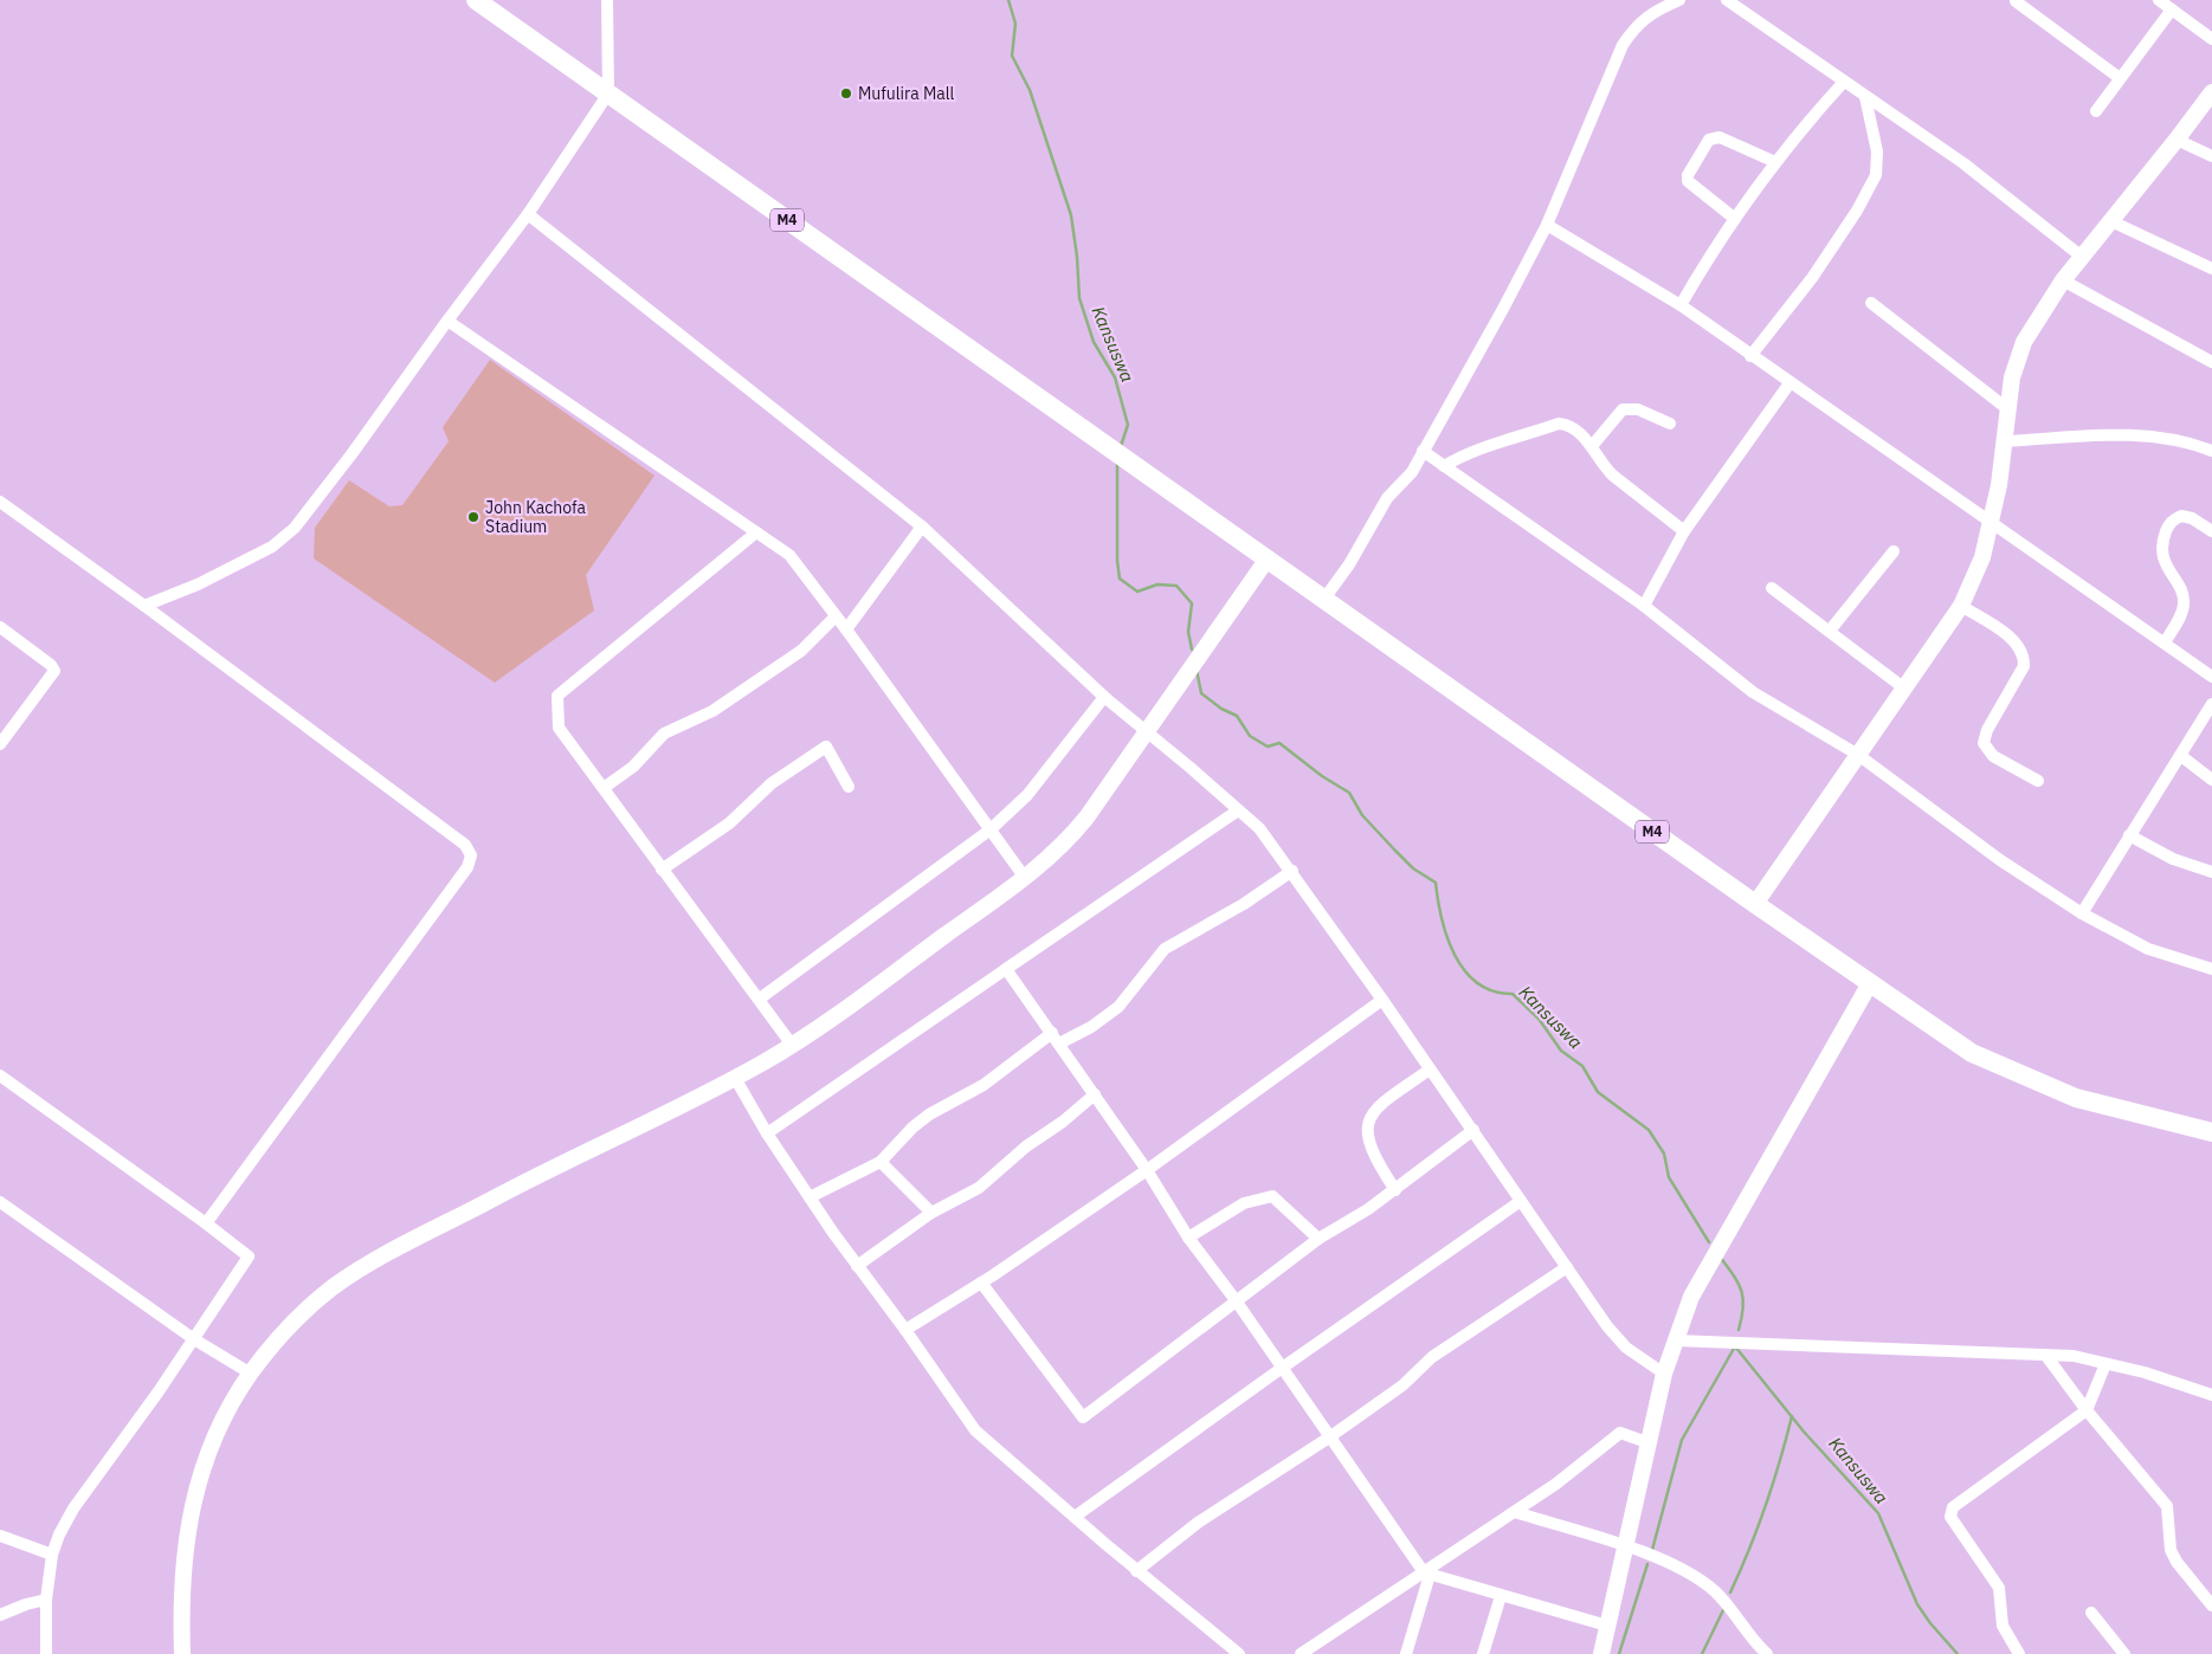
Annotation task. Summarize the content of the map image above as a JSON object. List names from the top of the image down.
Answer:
{
  "streets": {
    "main road": ["M4"]
  },
  "water": ["Kansuswa"],
  "places": ["Mufulira Mall", "John Kachofa Stadium"]
}
